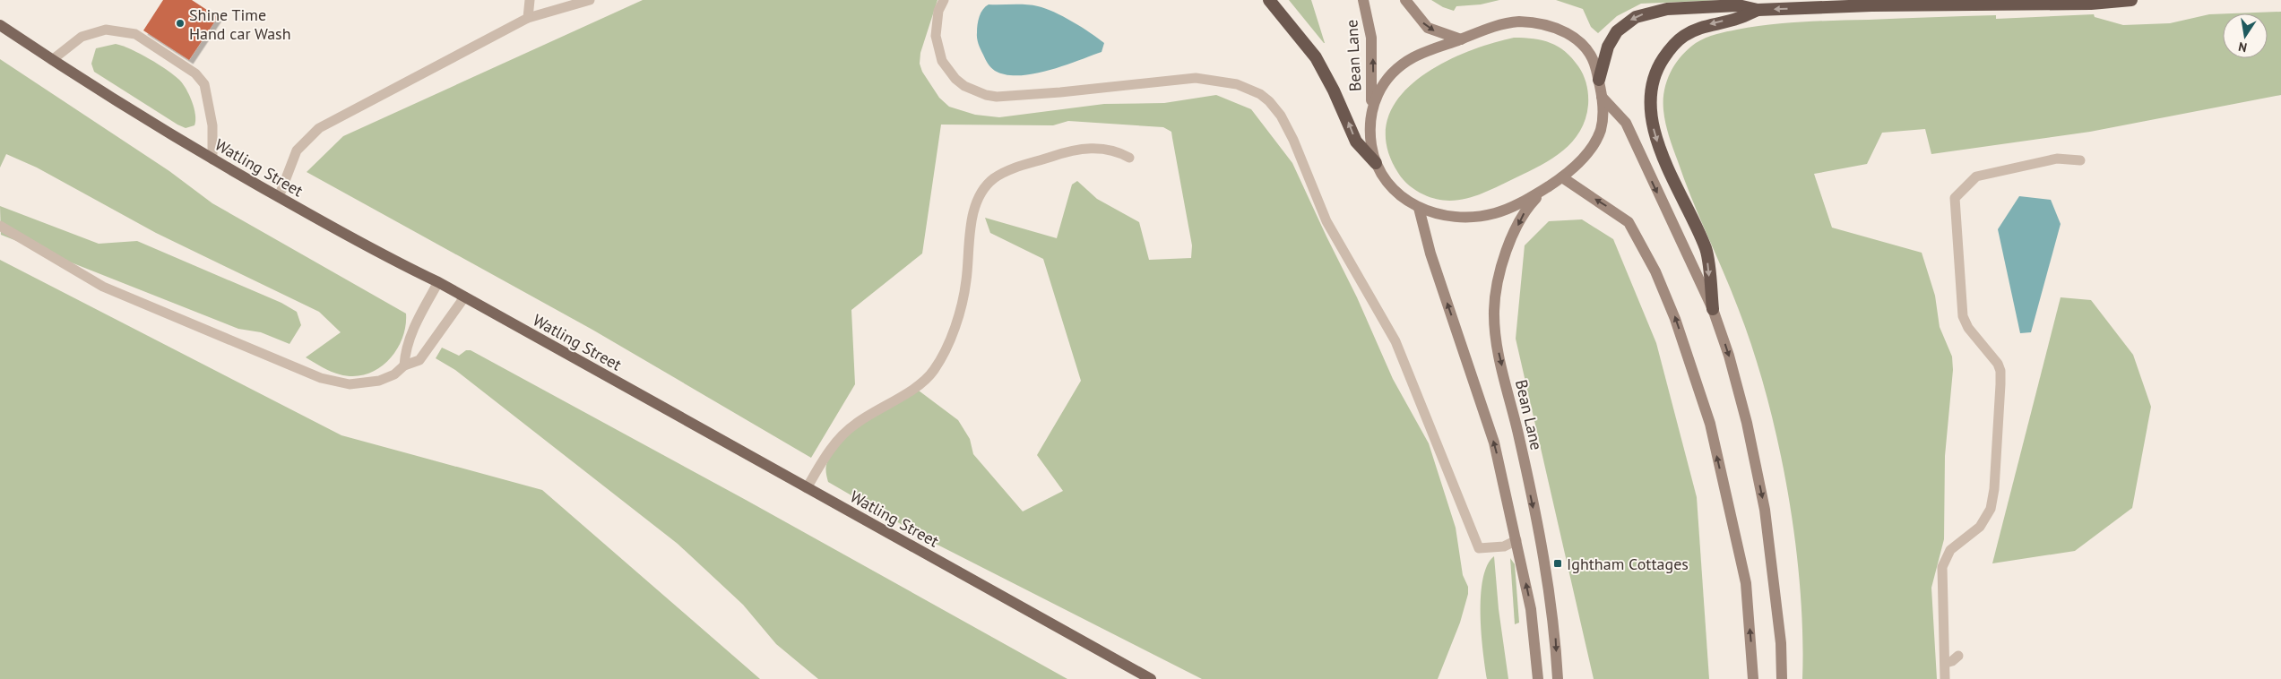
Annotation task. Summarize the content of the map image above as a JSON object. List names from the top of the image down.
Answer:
{
  "streets": {
    "main road": ["Bean Lane", "Watling Street"]
  },
  "places": {
    "other": ["Shine Time Hand car Wash"],
    "transit": ["Ightham Cottages"]
  },
  "north": "bottom"
}
